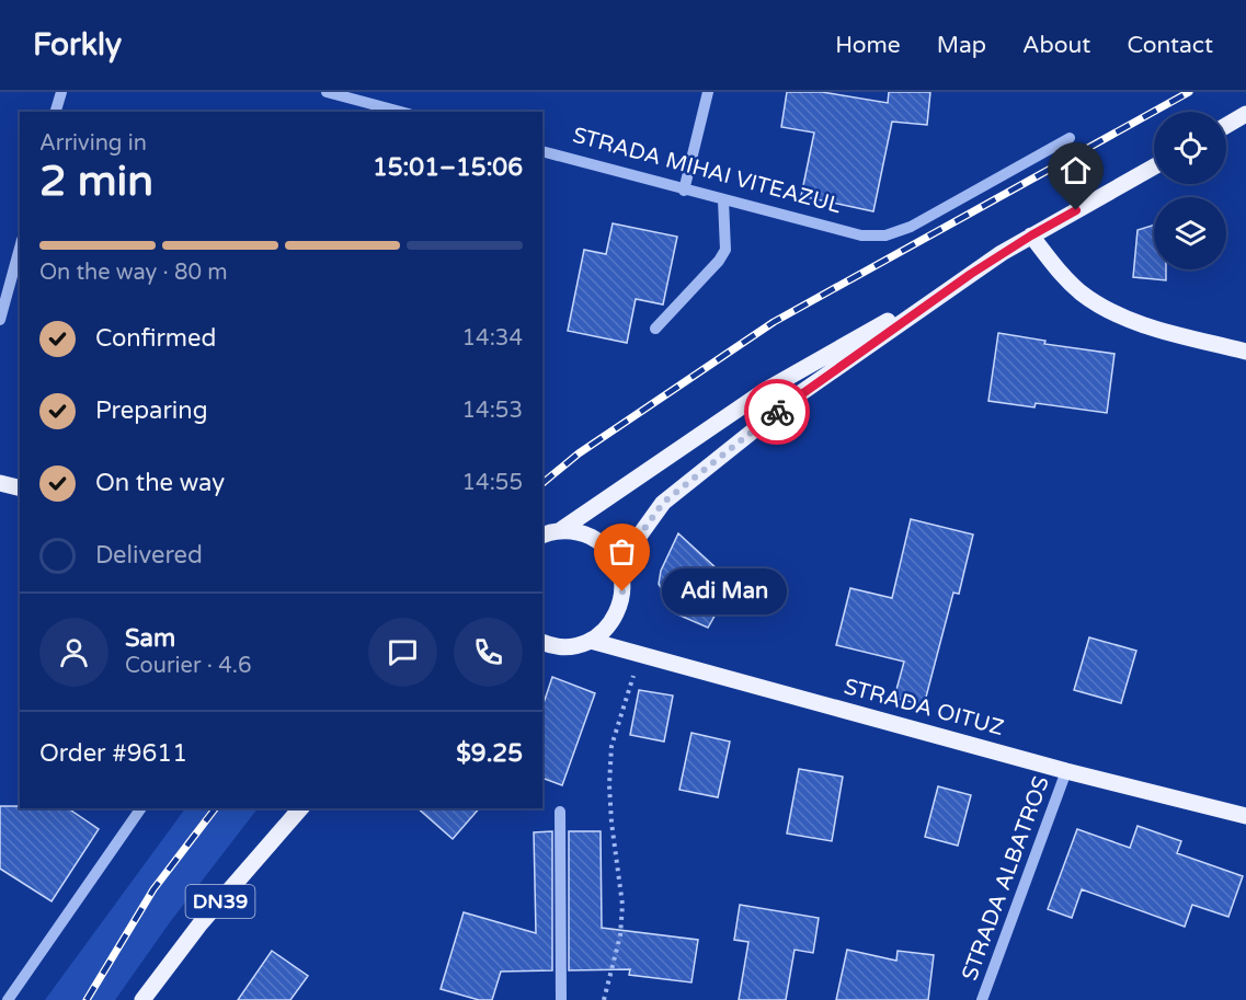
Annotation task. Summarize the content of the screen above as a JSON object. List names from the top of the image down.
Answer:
{
  "streets": {
    "main road": ["STRADA OITUZ", "DN39"],
    "street": ["STRADA MIHAI VITEAZUL", "STRADA ALBATROS"]
  },
  "crossings": [
    ["STRADA OITUZ", "STRADA ALBATROS"]
  ],
  "places": ["Adi Man"],
  "page": {
    "header": "Forkly",
    "nav": [
      "Home",
      "Map",
      "About",
      "Contact"
    ],
    "heading": ["2 min", "Arriving in", "15:01–15:06"],
    "panel": [
      "Sam",
      "Courier · 4.6",
      "Order #9611",
      "$9.25"
    ],
    "bar": "On the way · 80 m",
    "list": [
      ["Confirmed", "14:34"],
      ["Preparing", "14:53"],
      ["On the way", "14:55"],
      "Delivered"
    ],
    "bubble": "Adi Man"
  }
}
